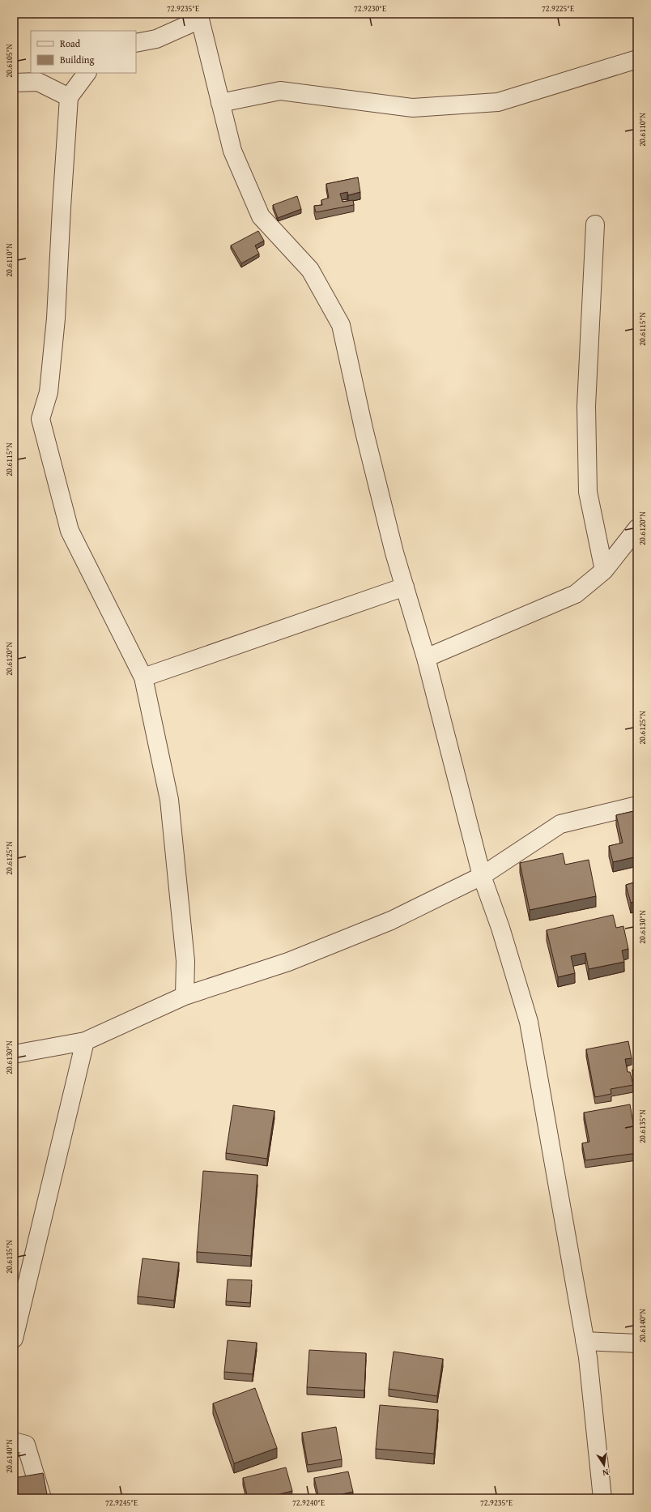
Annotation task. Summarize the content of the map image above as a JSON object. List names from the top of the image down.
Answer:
{
  "legend": ["Road", "Building"],
  "north": "bottom",
  "coordinates": [
    "72.9235°E",
    "72.9230°E",
    "72.9225°E",
    "20.6105°N",
    "20.6110°N",
    "20.6115°N",
    "20.6120°N",
    "20.6125°N",
    "20.6130°N",
    "20.6135°N",
    "20.6140°N",
    "72.9245°E",
    "72.9240°E"
  ]
}
